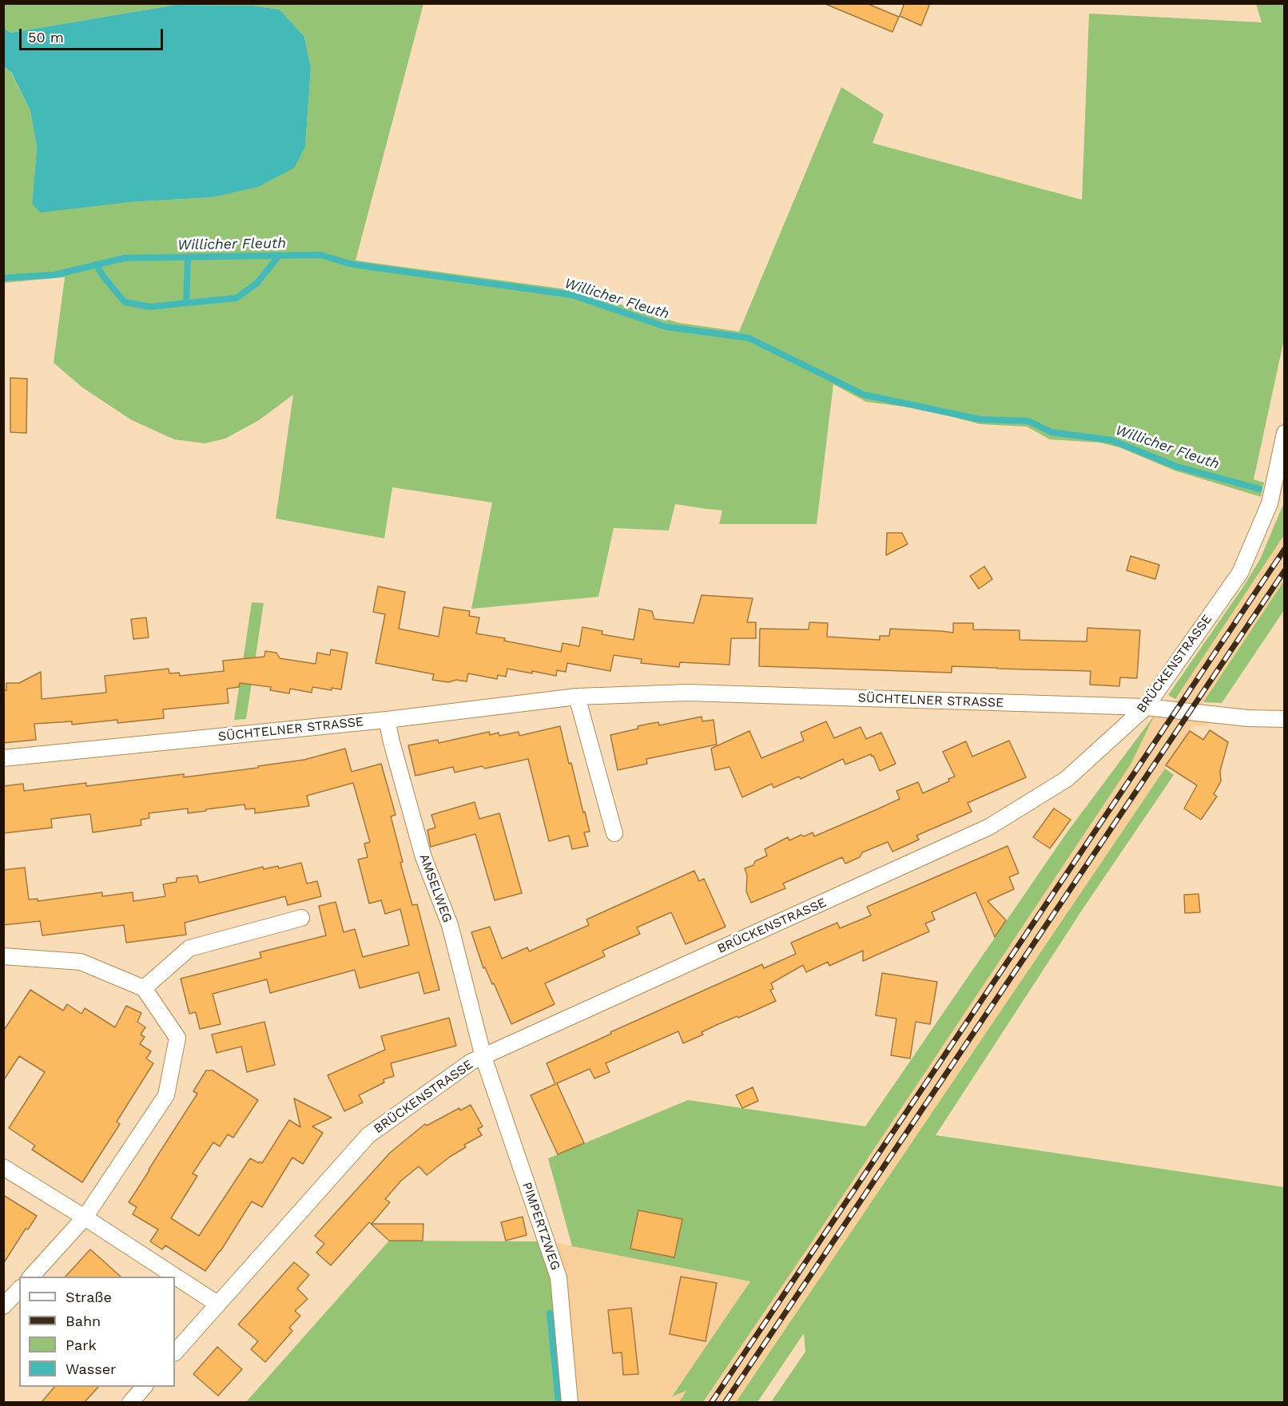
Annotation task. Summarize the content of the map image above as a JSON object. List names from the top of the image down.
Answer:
{
  "streets": {
    "street": [
      "BRÜCKENSTRASSE",
      "SÜCHTELNER STRASSE",
      "AMSELWEG",
      "PIMPERTZWEG"
    ]
  },
  "crossings": [
    ["BRÜCKENSTRASSE", "SÜCHTELNER STRASSE"],
    ["BRÜCKENSTRASSE", "AMSELWEG"],
    ["BRÜCKENSTRASSE", "PIMPERTZWEG"],
    ["SÜCHTELNER STRASSE", "AMSELWEG"],
    ["AMSELWEG", "PIMPERTZWEG"]
  ],
  "water": ["Willicher Fleuth"],
  "legend": [
    "Straße",
    "Bahn",
    "Park",
    "Wasser"
  ],
  "scale_bar": "50 m"
}
